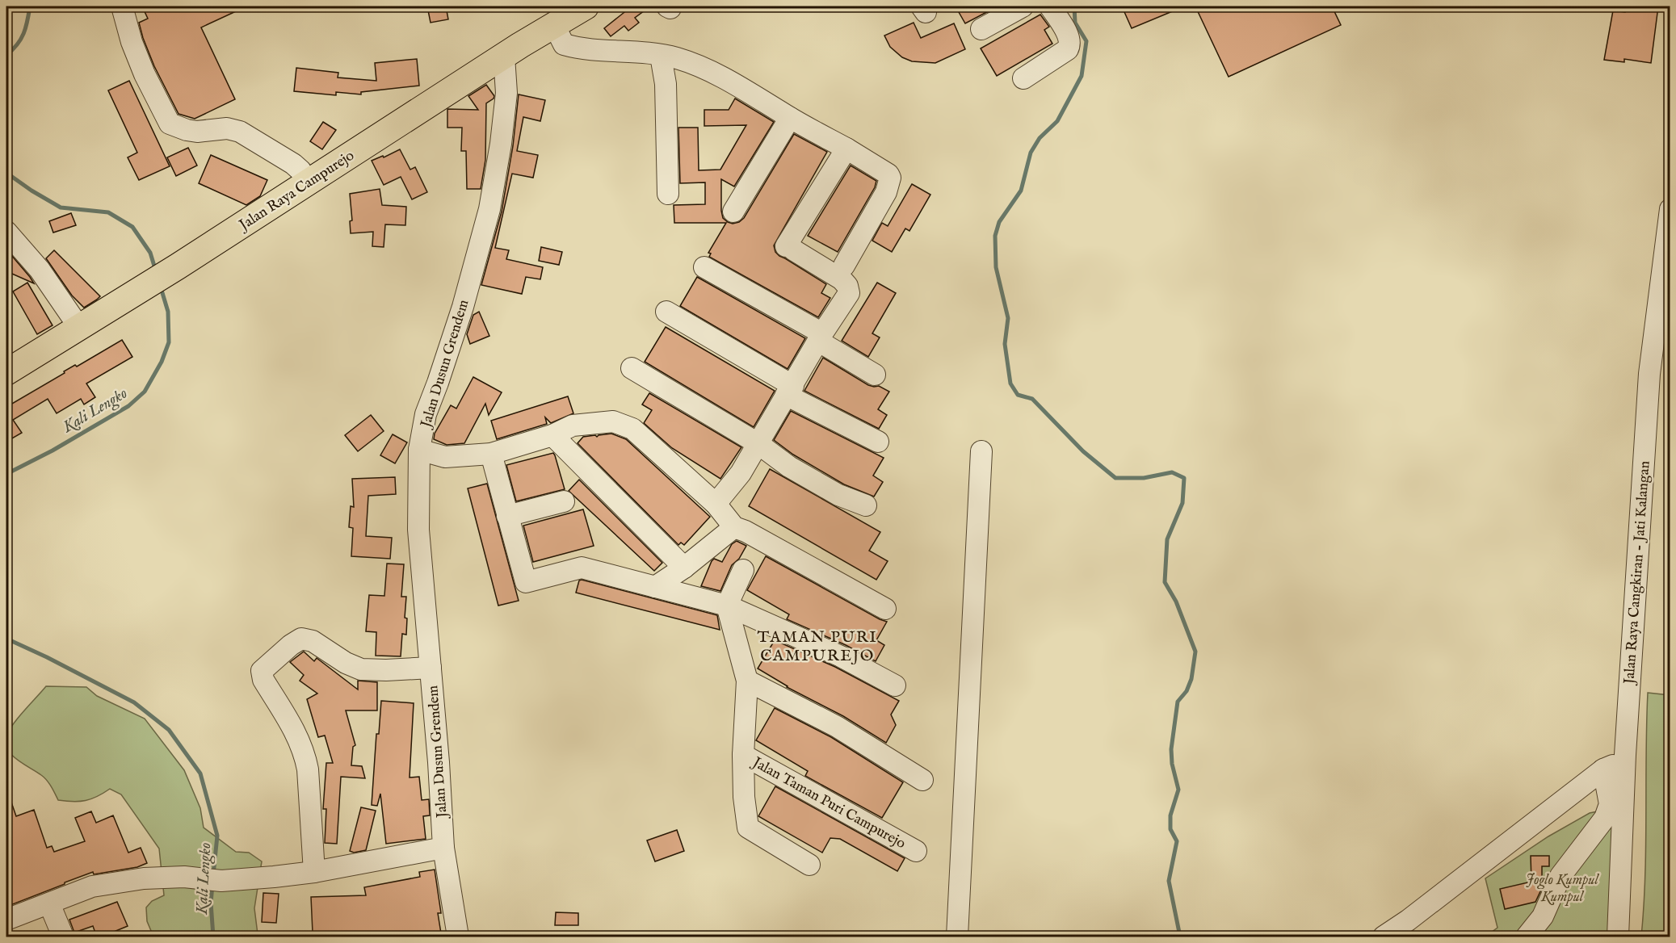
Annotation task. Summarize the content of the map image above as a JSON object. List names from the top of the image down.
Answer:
{
  "streets": {
    "main road": ["Jalan Raya Campurejo"],
    "street": ["Jalan Dusun Grendem", "Jalan Raya Cangkiran - Jati Kalangan", "Jalan Taman Puri Campurejo"]
  },
  "crossings": [
    ["Jalan Raya Campurejo", "Jalan Dusun Grendem"]
  ],
  "districts": ["TAMAN PURI CAMPUREJO"],
  "water": ["Kali Lengko"],
  "parks": ["Joglo Kumpul Kumpul"]
}
